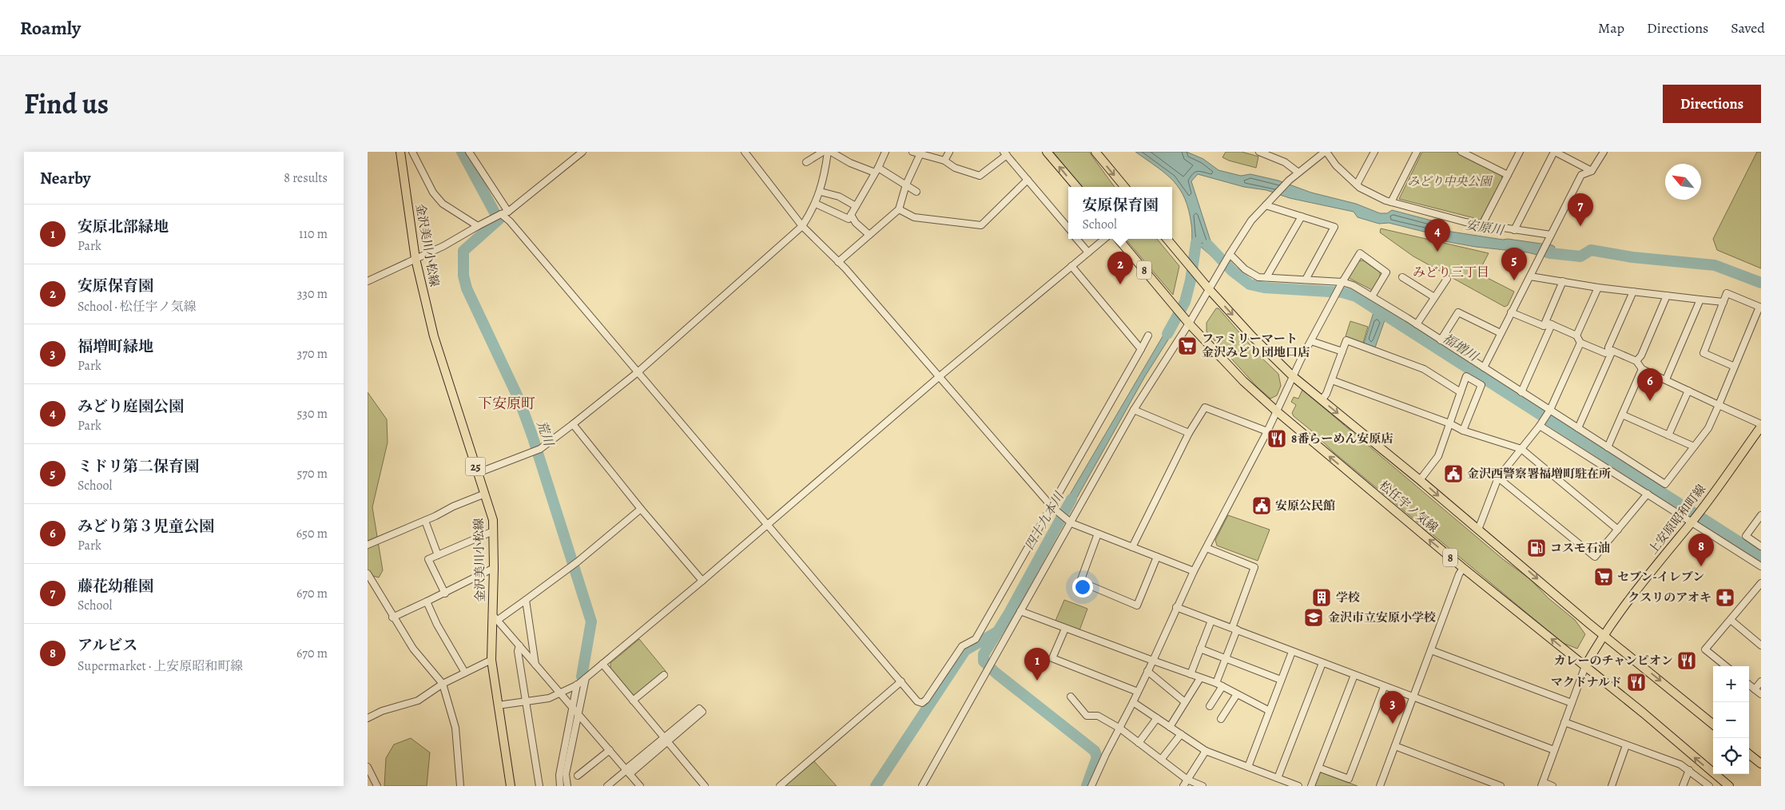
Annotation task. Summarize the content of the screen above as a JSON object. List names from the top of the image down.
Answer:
{
  "streets": {
    "main road": [
      "金沢美川小松線",
      "8",
      "25",
      "松任宇ノ気線",
      "上安原昭和町線"
    ]
  },
  "crossings": [
    ["松任宇ノ気線", "上安原昭和町線"]
  ],
  "districts": ["みどり三丁目", "下安原町"],
  "water": [
    "安原川",
    "福増川",
    "荒川",
    "四十九本川"
  ],
  "parks": ["みどり中央公園"],
  "places": {
    "supermarket": ["ファミリーマート 金沢みどり団地口店", "セブン-イレブン"],
    "restaurant": ["8番らーめん安原店", "カレーのチャンピオン", "マクドナルド"],
    "public building": ["金沢西警察署福増町駐在所", "安原公民館"],
    "fuel station": ["コスモ石油"],
    "building": ["学校"],
    "pharmacy": ["クスリのアオキ"],
    "school or university": ["金沢市立安原小学校"]
  },
  "north": "top left",
  "page": {
    "header": "Roamly",
    "nav": ["Map", "Directions", "Saved"],
    "title": "Find us",
    "buttons": "Directions",
    "heading": ["Nearby", "8 results"],
    "popup": ["安原保育園", "School"],
    "pins": [
      "7",
      "4",
      "5",
      "2",
      "6",
      "8",
      "1",
      "3"
    ],
    "list": [
      {
        "mark": "1",
        "name": "安原北部緑地",
        "note": "Park",
        "value": "110 m"
      },
      {
        "mark": "2",
        "name": "安原保育園",
        "note": "School · 松任宇ノ気線",
        "value": "330 m"
      },
      {
        "mark": "3",
        "name": "福増町緑地",
        "note": "Park",
        "value": "370 m"
      },
      {
        "mark": "4",
        "name": "みどり庭園公園",
        "note": "Park",
        "value": "530 m"
      },
      {
        "mark": "5",
        "name": "ミドリ第二保育園",
        "note": "School",
        "value": "570 m"
      },
      {
        "mark": "6",
        "name": "みどり第３児童公園",
        "note": "Park",
        "value": "650 m"
      },
      {
        "mark": "7",
        "name": "藤花幼稚園",
        "note": "School",
        "value": "670 m"
      },
      {
        "mark": "8",
        "name": "アルビス",
        "note": "Supermarket · 上安原昭和町線",
        "value": "670 m"
      }
    ],
    "map_buttons": ["+", "−"]
  }
}
